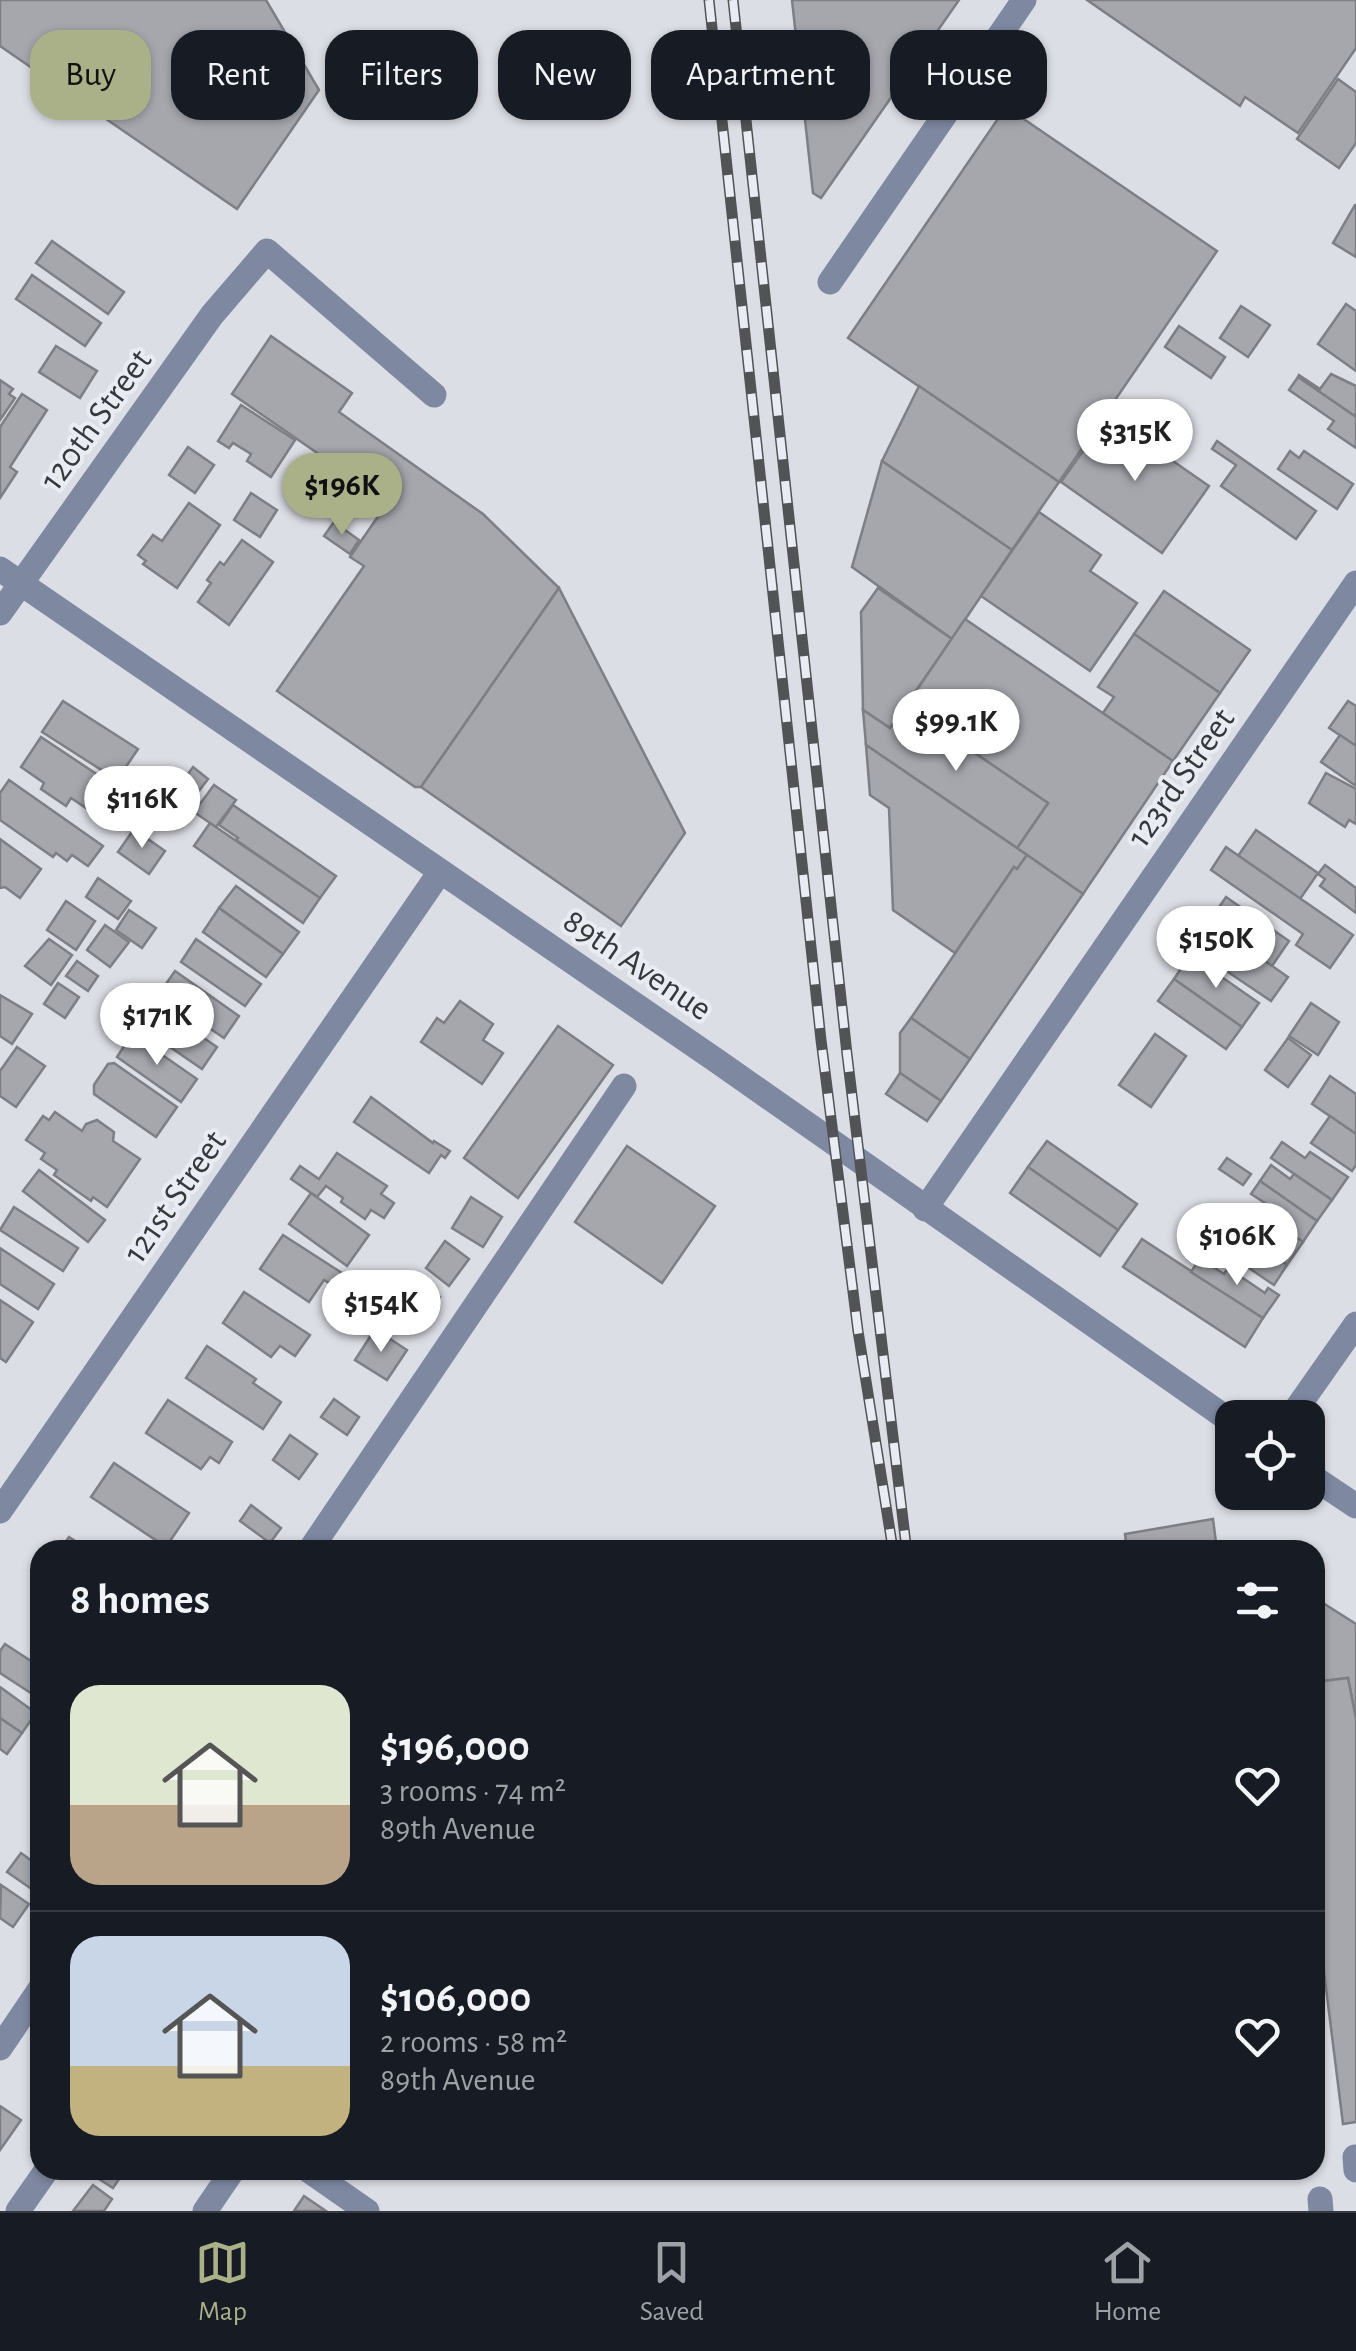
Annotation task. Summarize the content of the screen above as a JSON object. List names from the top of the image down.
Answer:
{
  "streets": {
    "street": [
      "120th Street",
      "123rd Street",
      "89th Avenue",
      "121st Street"
    ]
  },
  "crossings": [
    ["120th Street", "89th Avenue"],
    ["123rd Street", "89th Avenue"],
    ["89th Avenue", "121st Street"]
  ],
  "page": {
    "chip": [
      "Buy",
      "Rent",
      "Filters",
      "New",
      "Apartment",
      "House"
    ],
    "price": [
      "$315K",
      "$196K",
      "$99.1K",
      "$116K",
      "$150K",
      "$171K",
      "$106K",
      "$154K"
    ],
    "heading": "8 homes",
    "list": [
      {
        "name": "$196,000",
        "note": "3 rooms · 74 m² · 89th Avenue"
      },
      {
        "name": "$106,000",
        "note": "2 rooms · 58 m² · 89th Avenue"
      }
    ],
    "tabs": ["Map", "Saved", "Home"]
  }
}
